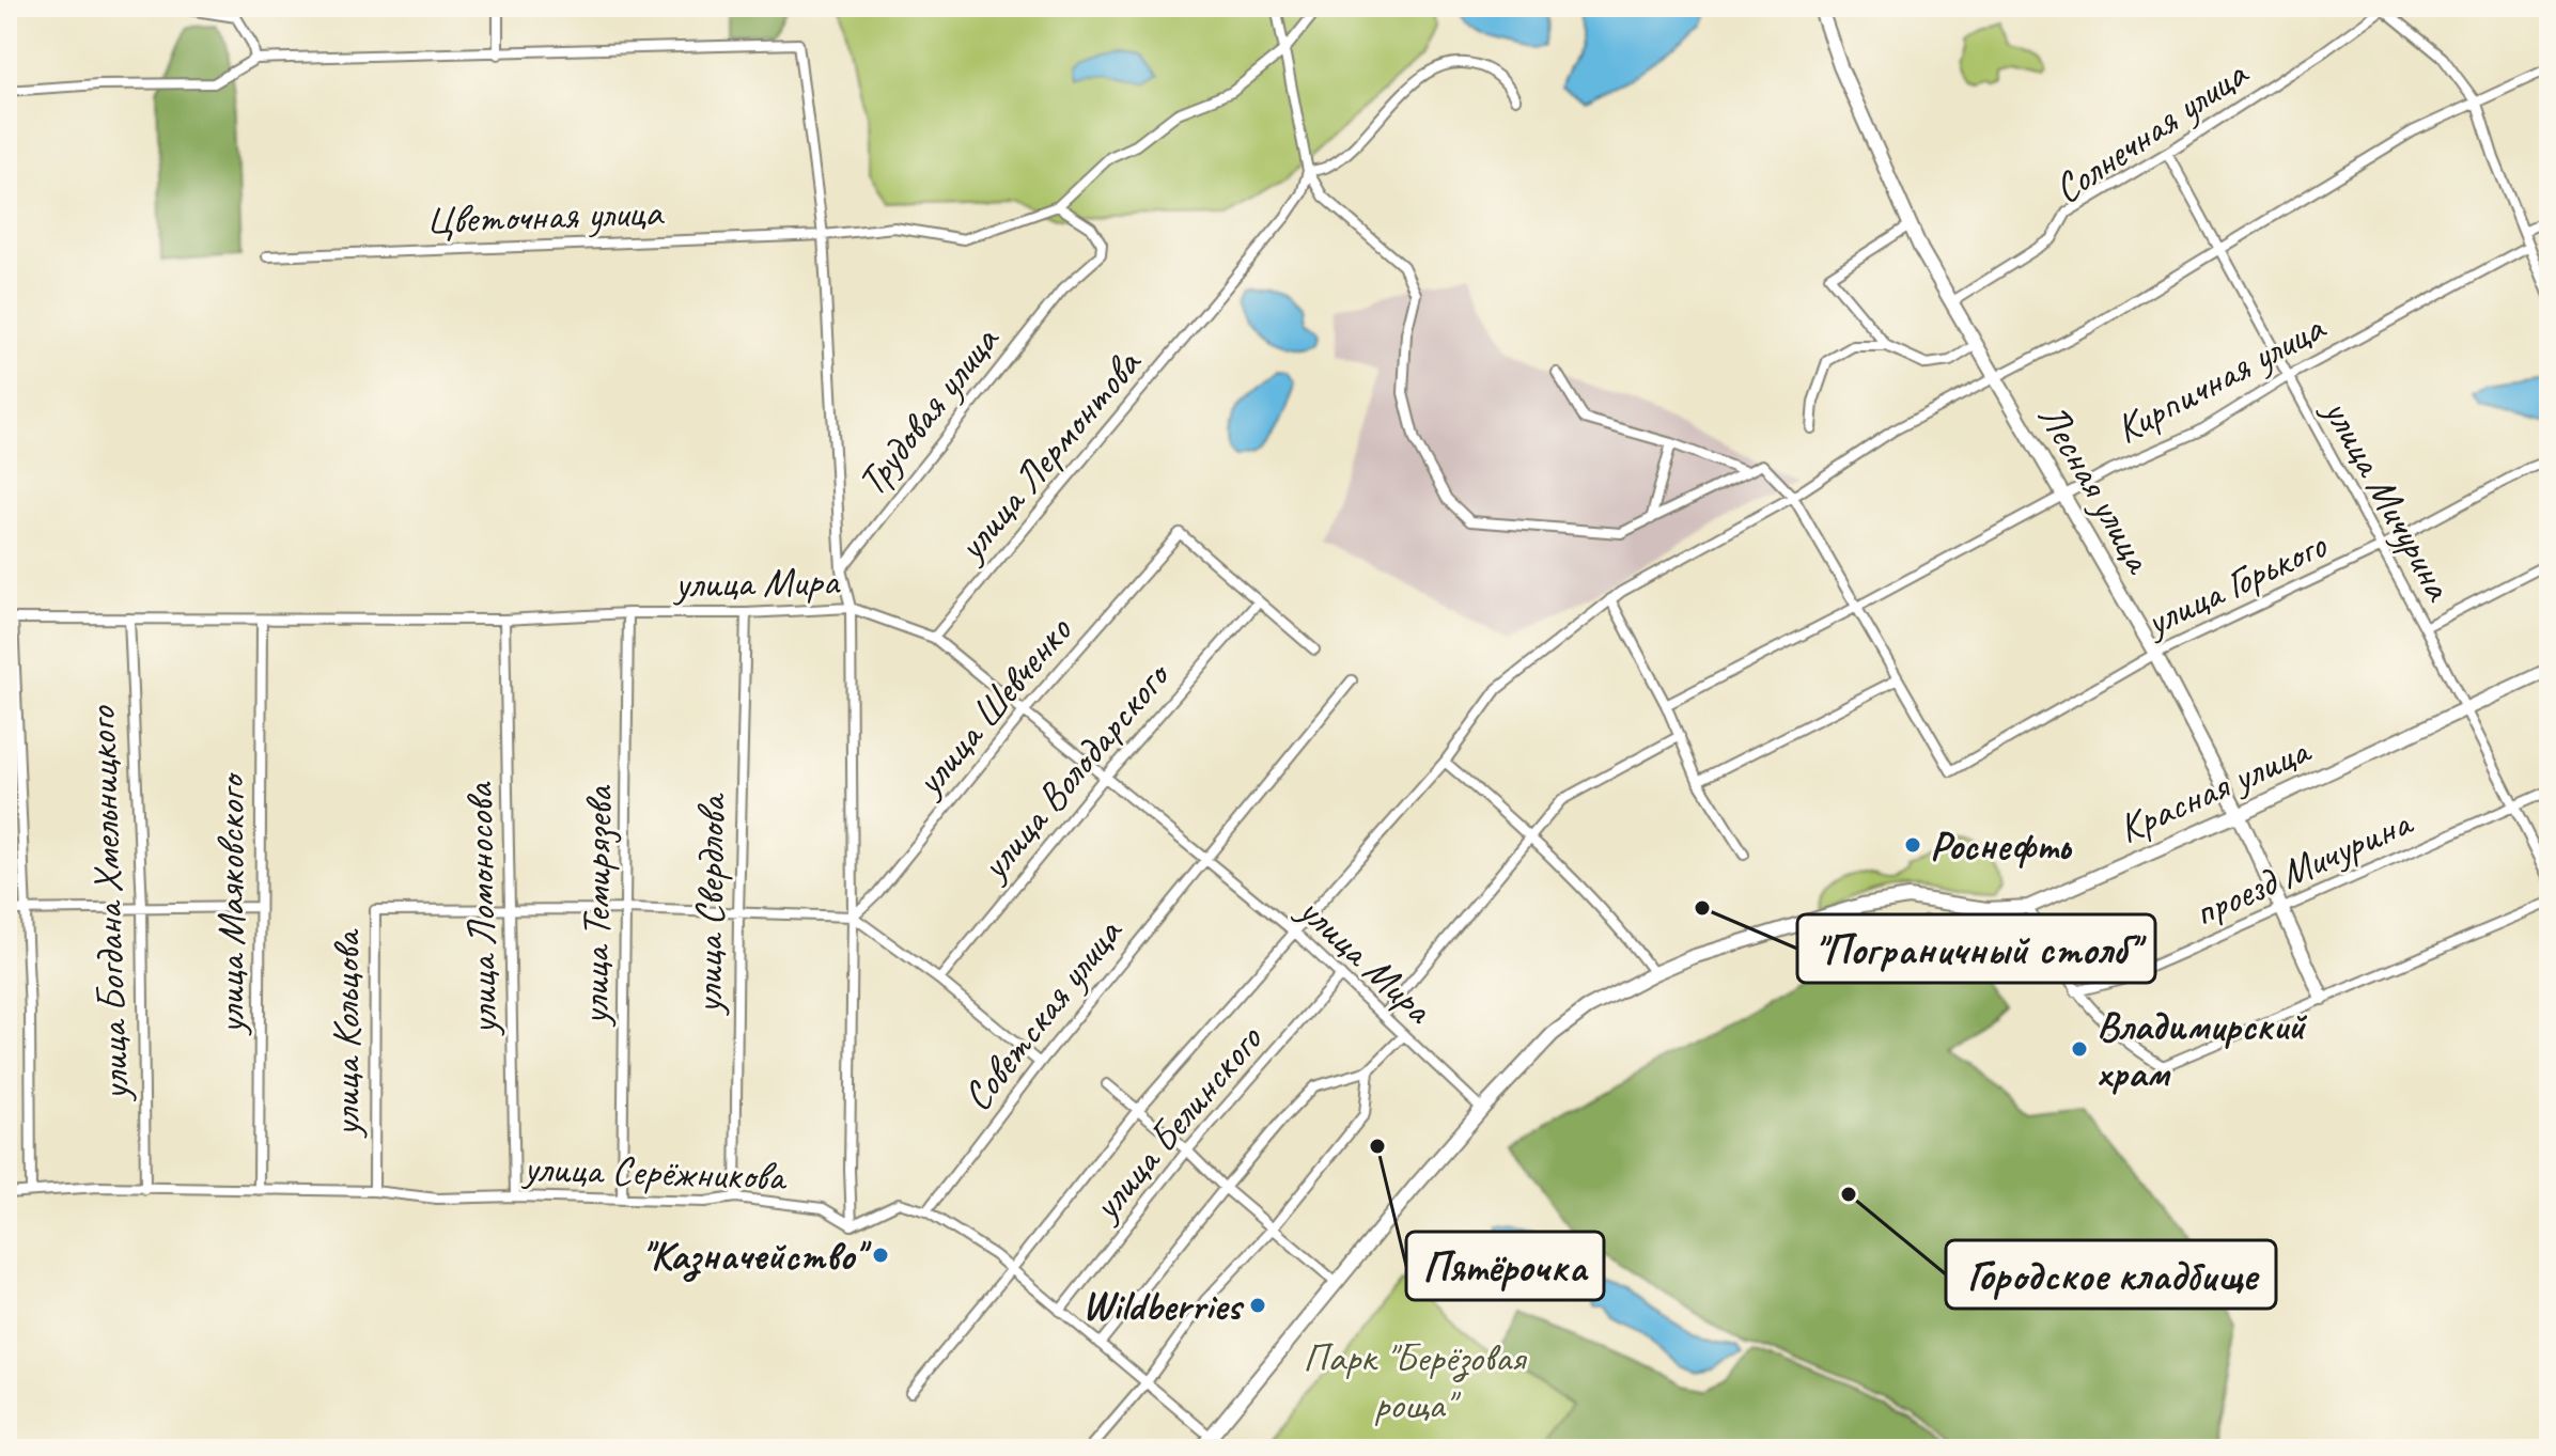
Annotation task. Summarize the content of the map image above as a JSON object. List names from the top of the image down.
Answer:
{
  "streets": {
    "main road": ["Лесная улица", "Красная улица"],
    "street": [
      "Солнечная улица",
      "Цветочная улица",
      "Кирпичная улица",
      "Трудовая улица",
      "улица Лермонтова",
      "улица Мичурина",
      "улица Мира",
      "улица Горького",
      "улица Шевченко",
      "улица Володарского",
      "проезд Мичурина",
      "улица Богдана Хмельницкого",
      "улица Маяковского",
      "улица Свердлова",
      "улица Темирязева",
      "улица Ломоносова",
      "Советская улица",
      "улица Кольцова",
      "улица Белинского",
      "улица Серёжникова"
    ]
  },
  "crossings": [
    ["Солнечная улица", "Лесная улица"],
    ["Солнечная улица", "улица Мичурина"],
    ["Цветочная улица", "Трудовая улица"],
    ["Кирпичная улица", "Лесная улица"],
    ["Кирпичная улица", "улица Мичурина"],
    ["улица Лермонтова", "улица Мира"],
    ["Лесная улица", "улица Горького"],
    ["Лесная улица", "Красная улица"],
    ["Лесная улица", "проезд Мичурина"],
    ["улица Мичурина", "улица Горького"],
    ["улица Мичурина", "Красная улица"],
    ["улица Мичурина", "проезд Мичурина"],
    ["улица Мира", "улица Шевченко"],
    ["улица Мира", "улица Володарского"],
    ["улица Мира", "Красная улица"],
    ["улица Мира", "улица Богдана Хмельницкого"],
    ["улица Мира", "улица Маяковского"],
    ["улица Мира", "улица Свердлова"],
    ["улица Мира", "улица Темирязева"],
    ["улица Мира", "улица Ломоносова"],
    ["улица Мира", "Советская улица"],
    ["улица Мира", "улица Белинского"],
    ["улица Шевченко", "улица Володарского"],
    ["улица Богдана Хмельницкого", "улица Серёжникова"],
    ["улица Маяковского", "улица Серёжникова"],
    ["улица Свердлова", "улица Серёжникова"],
    ["улица Темирязева", "улица Серёжникова"],
    ["улица Ломоносова", "улица Кольцова"],
    ["улица Ломоносова", "улица Серёжникова"],
    ["улица Кольцова", "улица Серёжникова"]
  ],
  "parks": ["Парк \"Берёзовая роща\""],
  "places": [
    "Роснефть",
    "\"Пограничный столб\"",
    "Владимирский храм",
    "Пятёрочка",
    "Городское кладбище",
    "\"Казначейство\"",
    "Wildberries"
  ]
}
